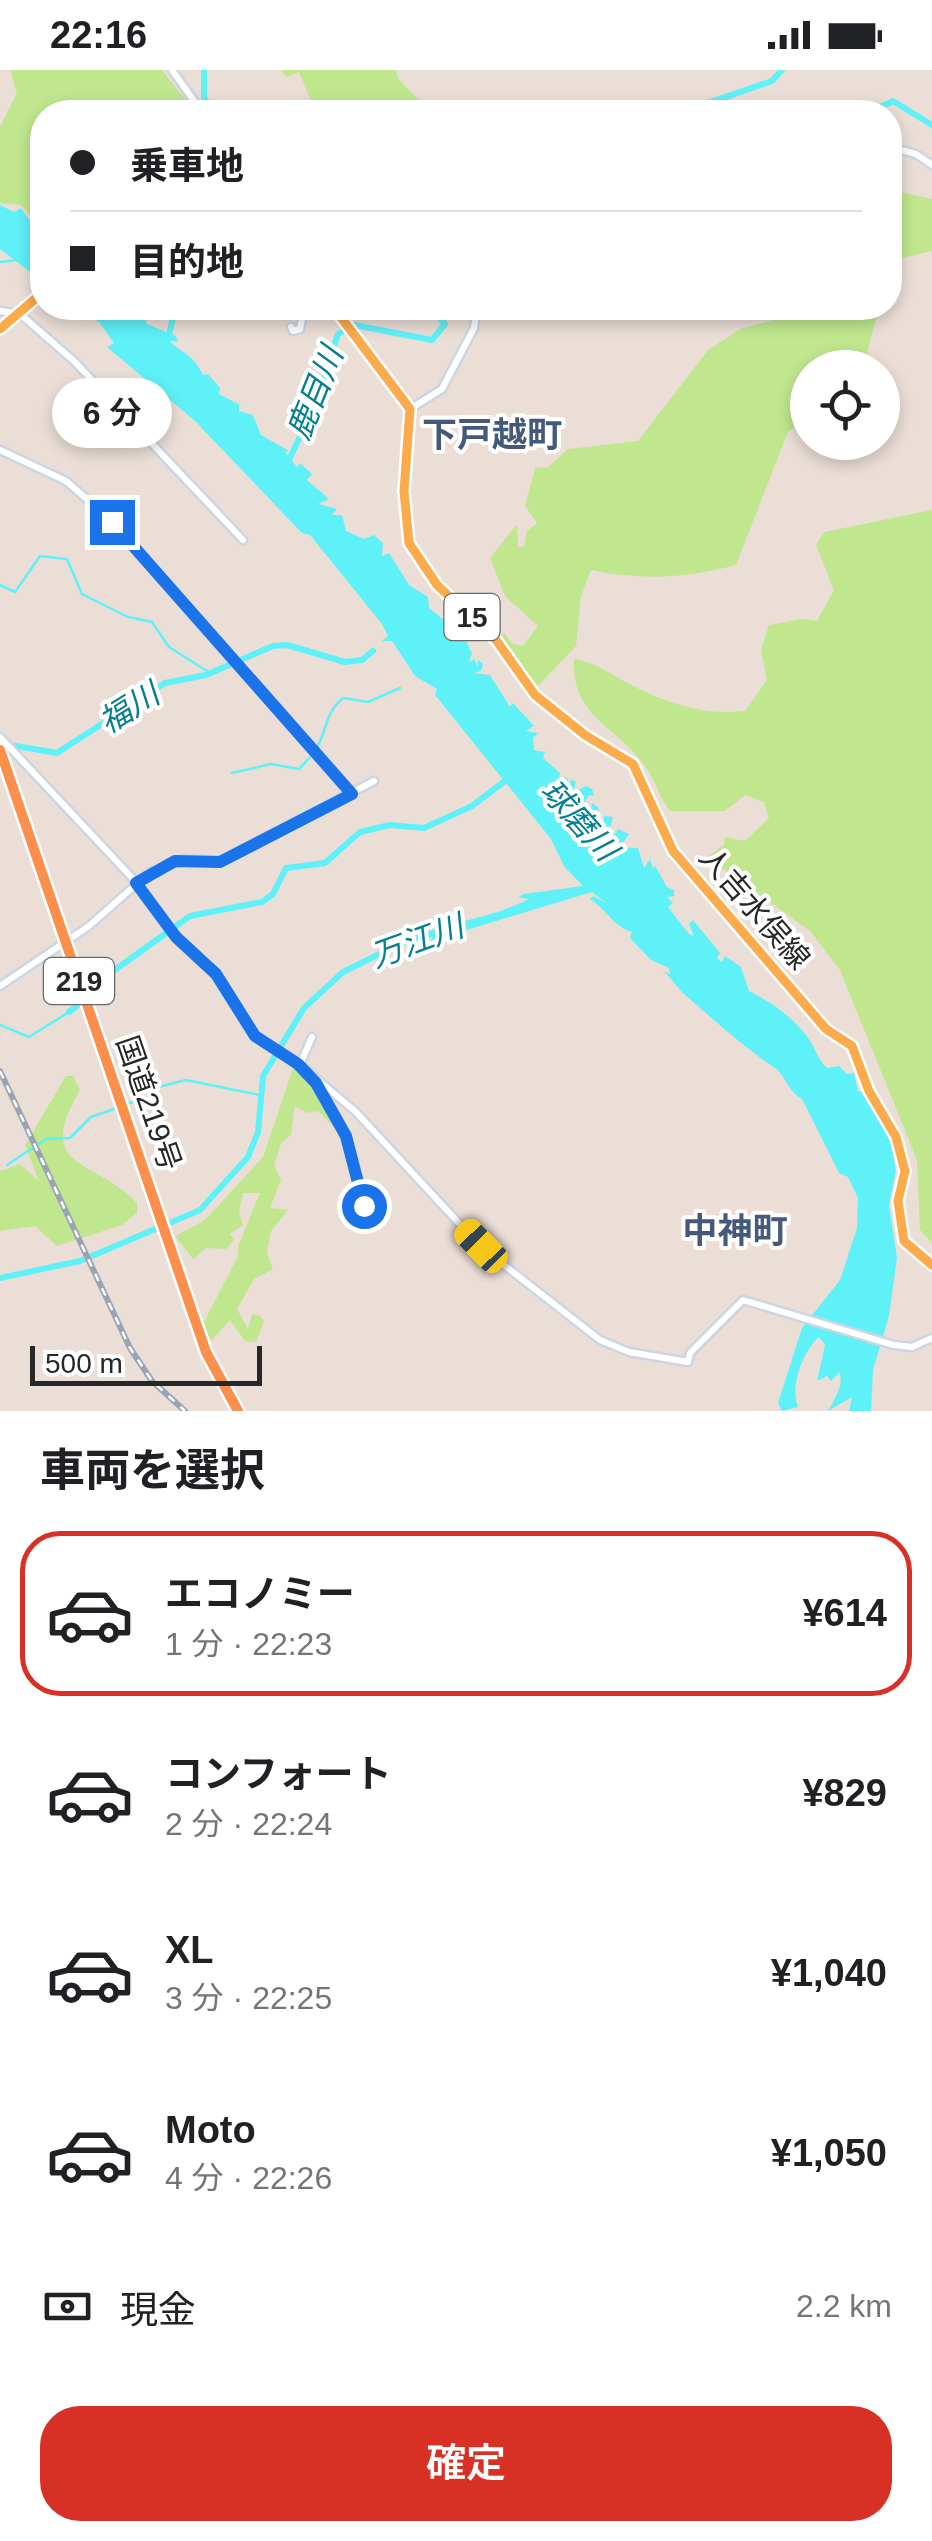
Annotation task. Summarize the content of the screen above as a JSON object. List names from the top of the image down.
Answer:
{
  "streets": {
    "highway": ["219", "国道219号"],
    "main road": ["15", "人吉水俣線"]
  },
  "districts": ["下戸越町", "中神町"],
  "water": [
    "鹿目川",
    "福川",
    "球磨川",
    "万江川"
  ],
  "scale_bar": "500 m",
  "page": {
    "status": "22:16",
    "banner": ["乗車地", "目的地"],
    "bubble": "6 分",
    "scale": "500 m",
    "heading": "車両を選択",
    "list": [
      {
        "name": "エコノミー",
        "note": "1 分 · 22:23",
        "value": "¥614"
      },
      {
        "name": "コンフォート",
        "note": "2 分 · 22:24",
        "value": "¥829"
      },
      {
        "name": "XL",
        "note": "3 分 · 22:25",
        "value": "¥1,040"
      },
      {
        "name": "Moto",
        "note": "4 分 · 22:26",
        "value": "¥1,050"
      }
    ],
    "pay": ["現金", "2.2 km"],
    "buttons": "確定"
  }
}
